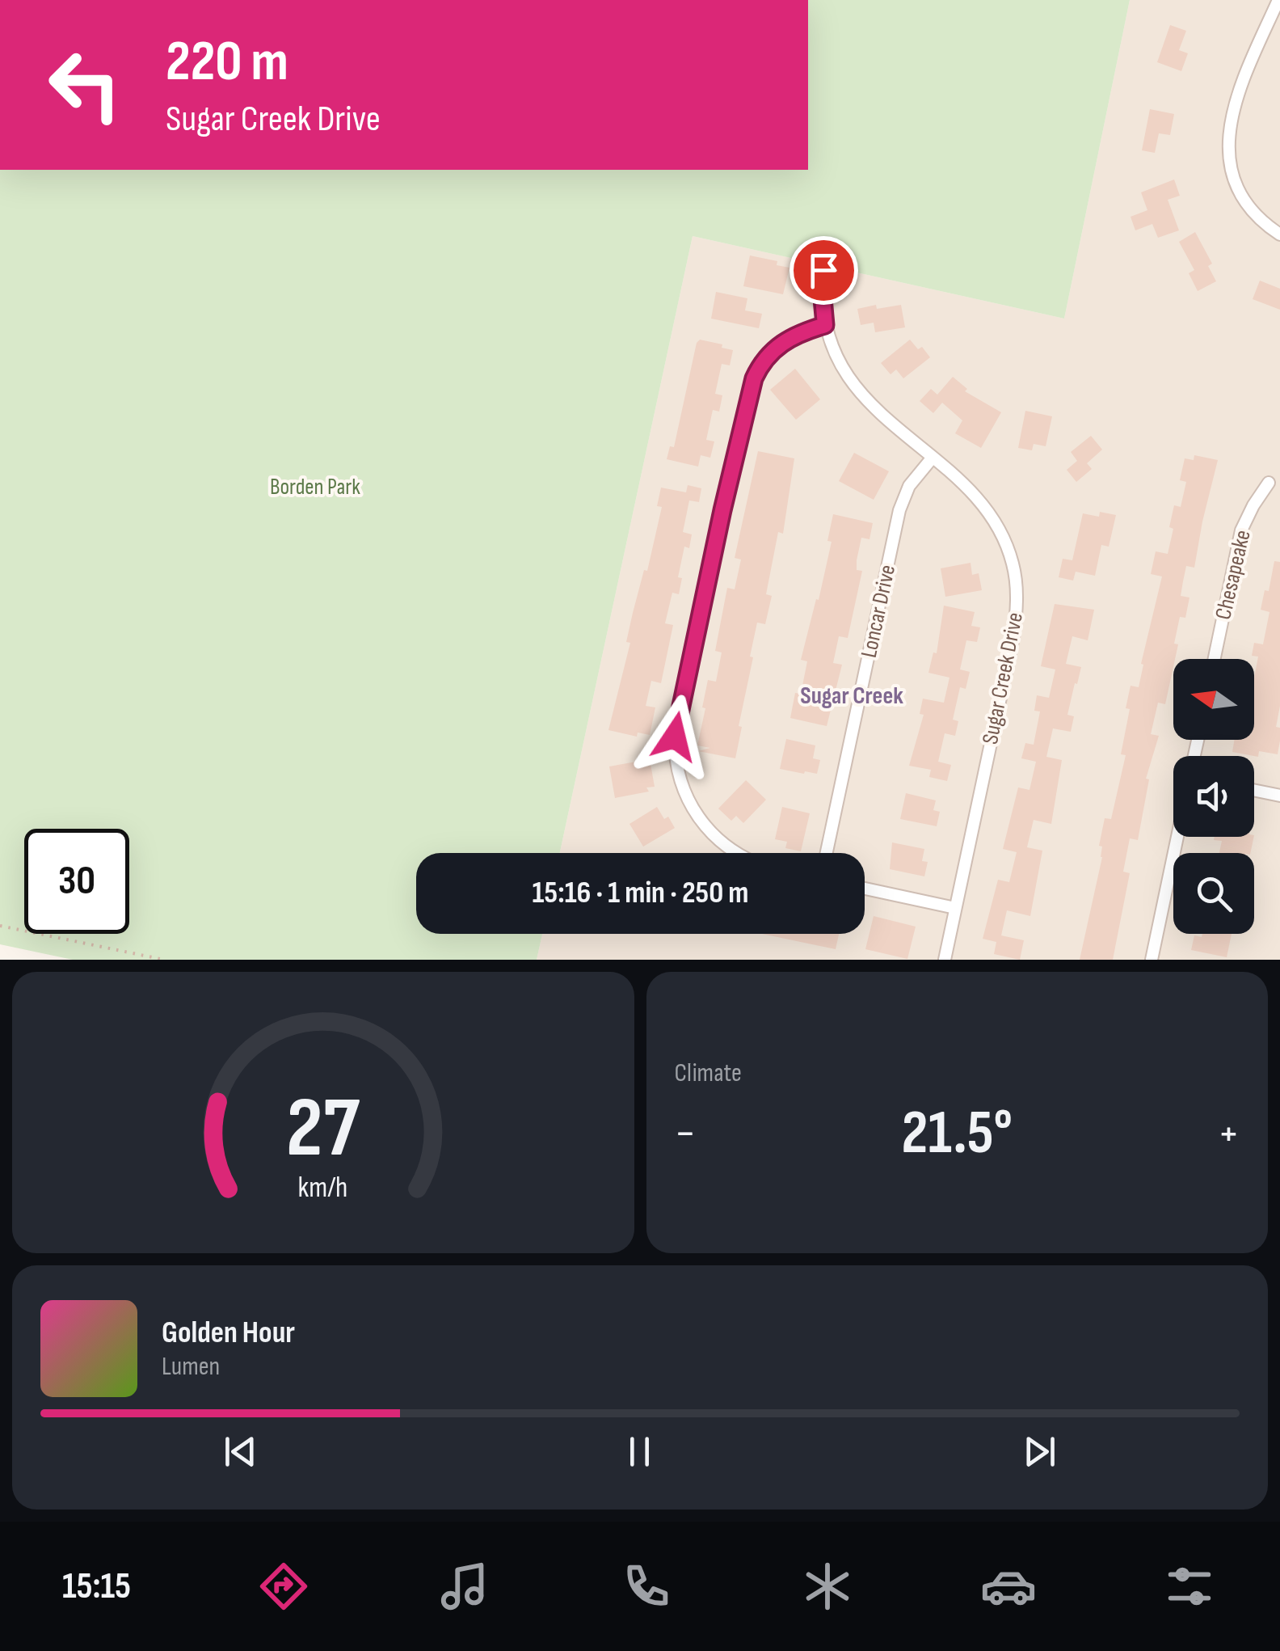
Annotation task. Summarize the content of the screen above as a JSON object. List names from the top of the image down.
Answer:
{
  "streets": {
    "street": ["Chesapeake", "Loncar Drive", "Sugar Creek Drive"]
  },
  "crossings": [
    ["Loncar Drive", "Sugar Creek Drive"]
  ],
  "districts": ["Sugar Creek"],
  "parks": ["Borden Park"],
  "north": "left",
  "page": {
    "turn": ["220 m", "Sugar Creek Drive"],
    "limit": "30",
    "trip": "15:16 · 1 min · 250 m",
    "tile": "Climate",
    "heat": ["−", "21.5°", "+"],
    "song": ["Golden Hour", "Lumen"],
    "tabs": "15:15",
    "gauge": ["27", "km/h"]
  }
}
